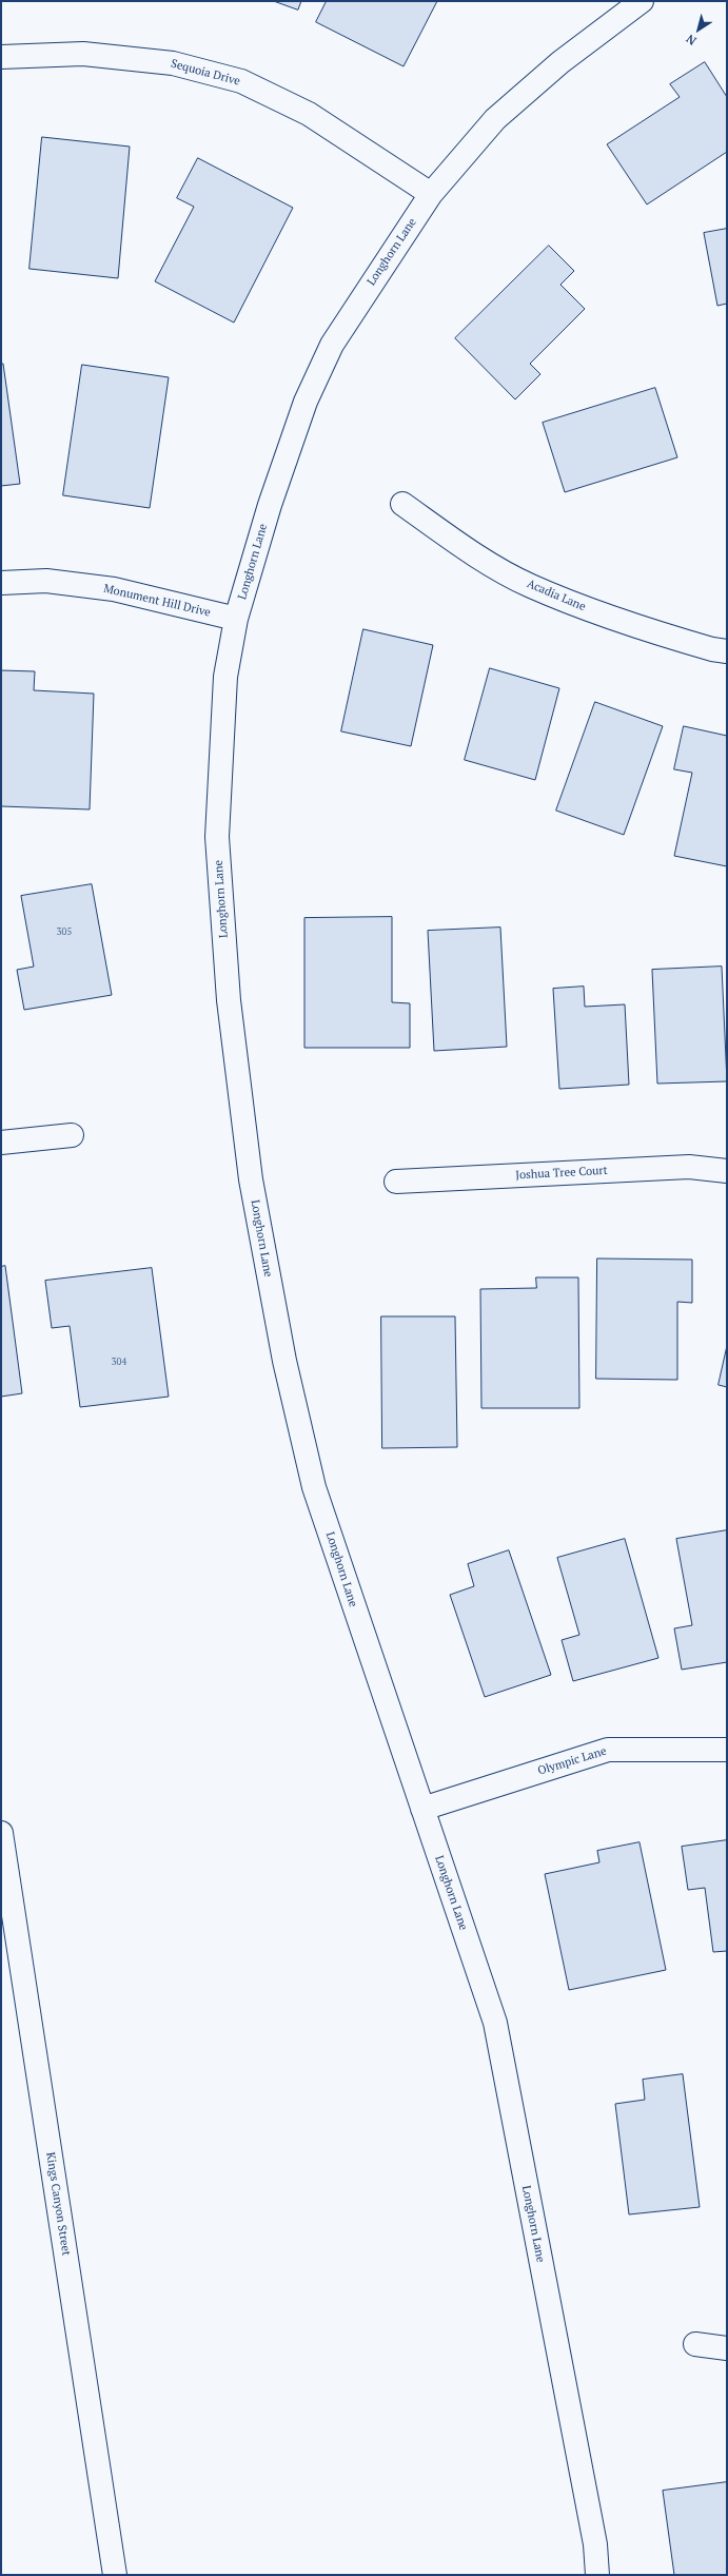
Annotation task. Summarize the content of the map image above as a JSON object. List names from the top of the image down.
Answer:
{
  "streets": {
    "street": [
      "Sequoia Drive",
      "Longhorn Lane",
      "Acadia Lane",
      "Monument Hill Drive",
      "Joshua Tree Court",
      "Olympic Lane",
      "Kings Canyon Street"
    ]
  },
  "crossings": [
    ["Sequoia Drive", "Longhorn Lane"],
    ["Longhorn Lane", "Monument Hill Drive"],
    ["Longhorn Lane", "Olympic Lane"]
  ],
  "house_numbers": ["305", "304"],
  "north": "bottom left"
}
